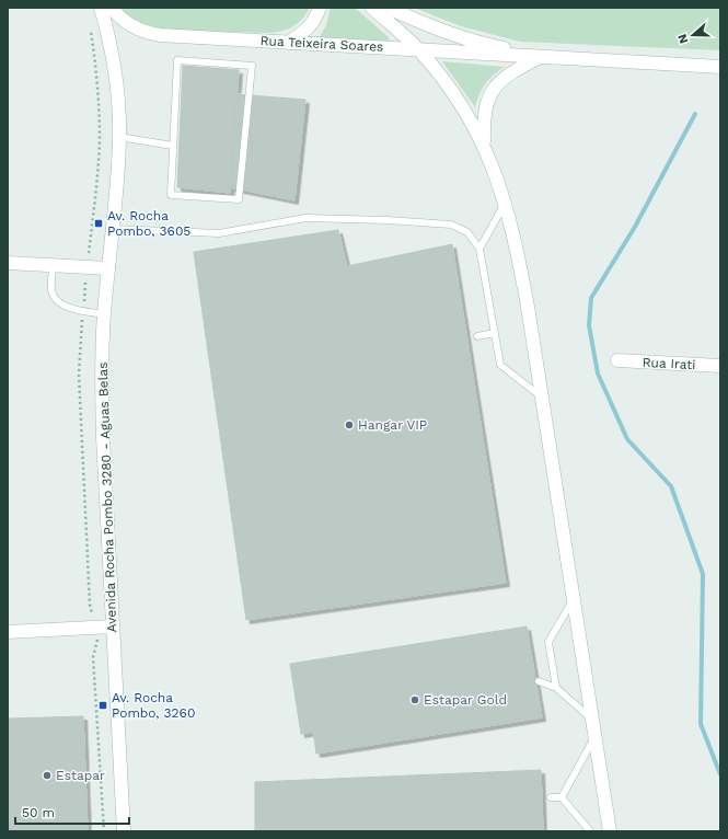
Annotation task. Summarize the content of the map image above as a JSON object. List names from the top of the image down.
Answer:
{
  "streets": {
    "main road": ["Rua Teixeira Soares", "Rua Irati", "Avenida Rocha Pombo 3280 - Aguas Belas"]
  },
  "places": {
    "transit": ["Av. Rocha Pombo, 3605", "Av. Rocha Pombo, 3260"],
    "other": ["Hangar VIP", "Estapar Gold", "Estapar"]
  },
  "scale_bar": "50 m",
  "north": "left"
}
